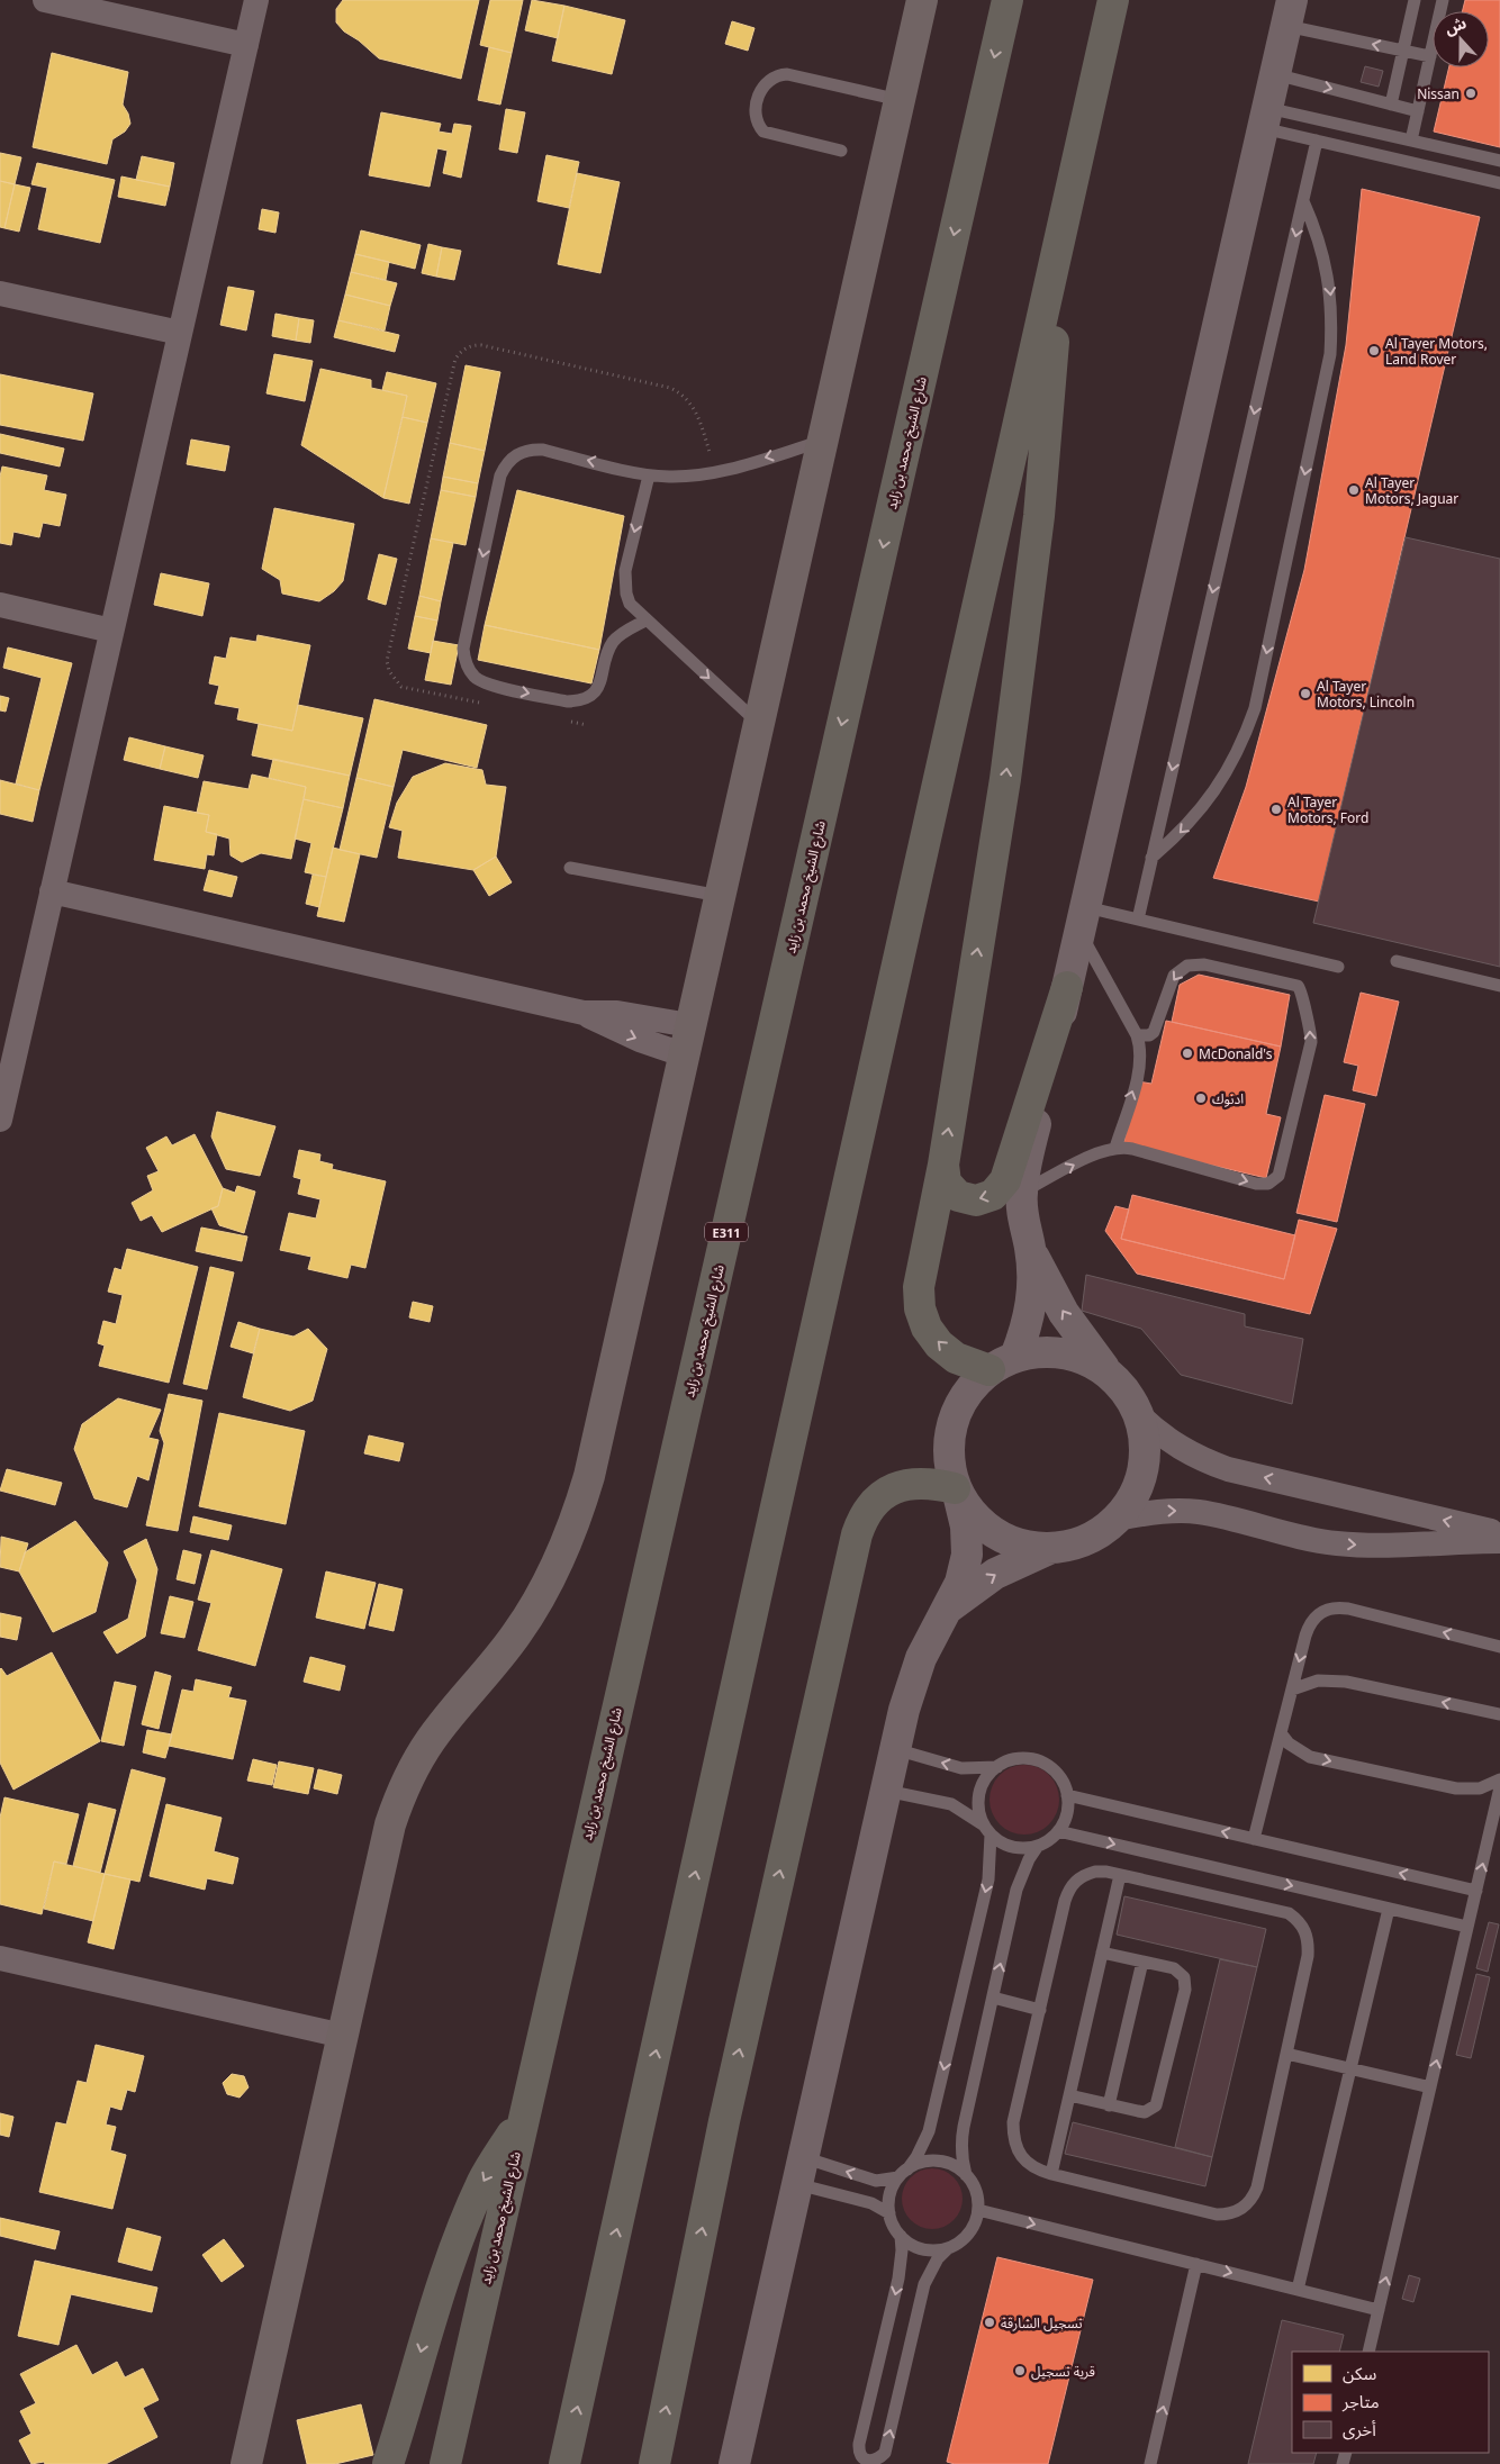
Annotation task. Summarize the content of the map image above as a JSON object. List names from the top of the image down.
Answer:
{
  "streets": {
    "highway": ["شارع الشيخ محمد بن زايد", "E311"]
  },
  "places": [
    "Nissan",
    "Al Tayer Motors, Land Rover",
    "Al Tayer Motors, Jaguar",
    "Al Tayer Motors, Lincoln",
    "Al Tayer Motors, Ford",
    "McDonald's",
    "ادنوك",
    "تسجيل الشارقة",
    "قرية تسجيل"
  ],
  "legend": ["سكن", "متاجر", "أخرى"],
  "north": "top"
}
